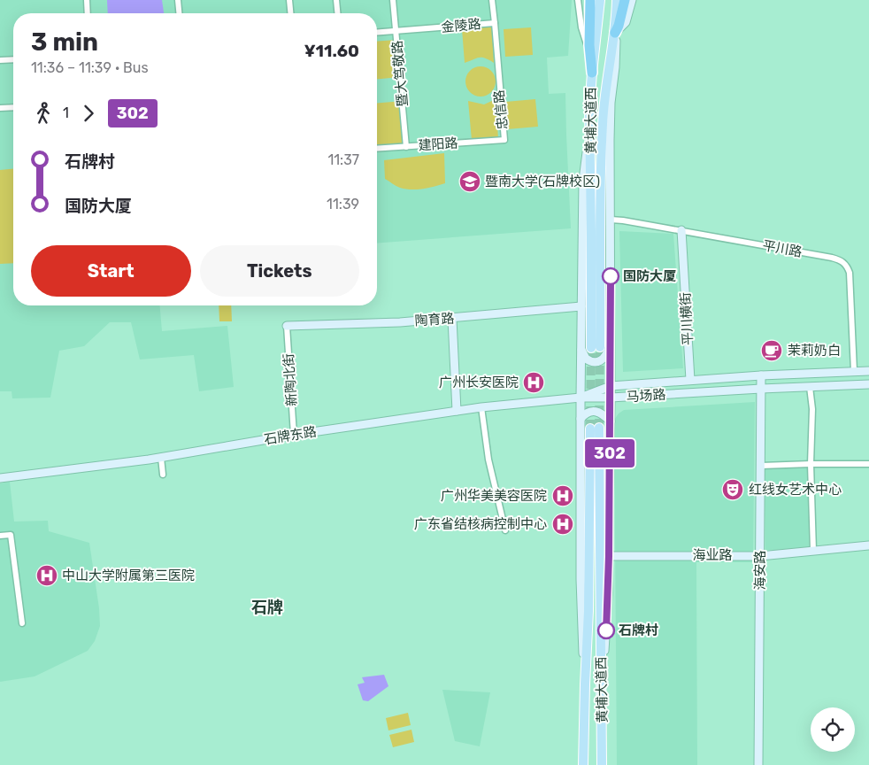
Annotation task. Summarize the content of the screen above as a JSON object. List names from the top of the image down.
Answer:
{
  "streets": {
    "main road": [
      "黄埔大道西",
      "平川横街",
      "陶育路",
      "马场路",
      "石牌东路",
      "海业路",
      "海安路"
    ],
    "street": [
      "金陵路",
      "暨大笃敬路",
      "忠信路",
      "建阳路",
      "平川路",
      "新陶北街"
    ]
  },
  "crossings": [
    ["金陵路", "暨大笃敬路"],
    ["金陵路", "忠信路"],
    ["暨大笃敬路", "建阳路"],
    ["忠信路", "建阳路"],
    ["平川路", "平川横街"],
    ["平川路", "马场路"],
    ["平川横街", "马场路"],
    ["陶育路", "新陶北街"],
    ["新陶北街", "石牌东路"],
    ["马场路", "石牌东路"],
    ["马场路", "海安路"],
    ["海业路", "海安路"]
  ],
  "districts": ["石牌"],
  "places": {
    "school or university": ["暨南大学(石牌校区)"],
    "other": ["国防大厦", "石牌村"],
    "cafe": ["茉莉奶白"],
    "hospital": [
      "广州长安医院",
      "广州华美美容医院",
      "广东省结核病控制中心",
      "中山大学附属第三医院"
    ],
    "theatre": ["红线女艺术中心"]
  },
  "lines": ["bus line 302"],
  "page": {
    "on_map": "302",
    "heading": ["3 min", "11:36 – 11:39 · Bus", "¥11.60"],
    "legs": ["1", "302"],
    "list": [
      {
        "name": "石牌村",
        "value": "11:37"
      },
      {
        "name": "国防大厦",
        "value": "11:39"
      }
    ],
    "buttons": ["Start", "Tickets"]
  }
}
